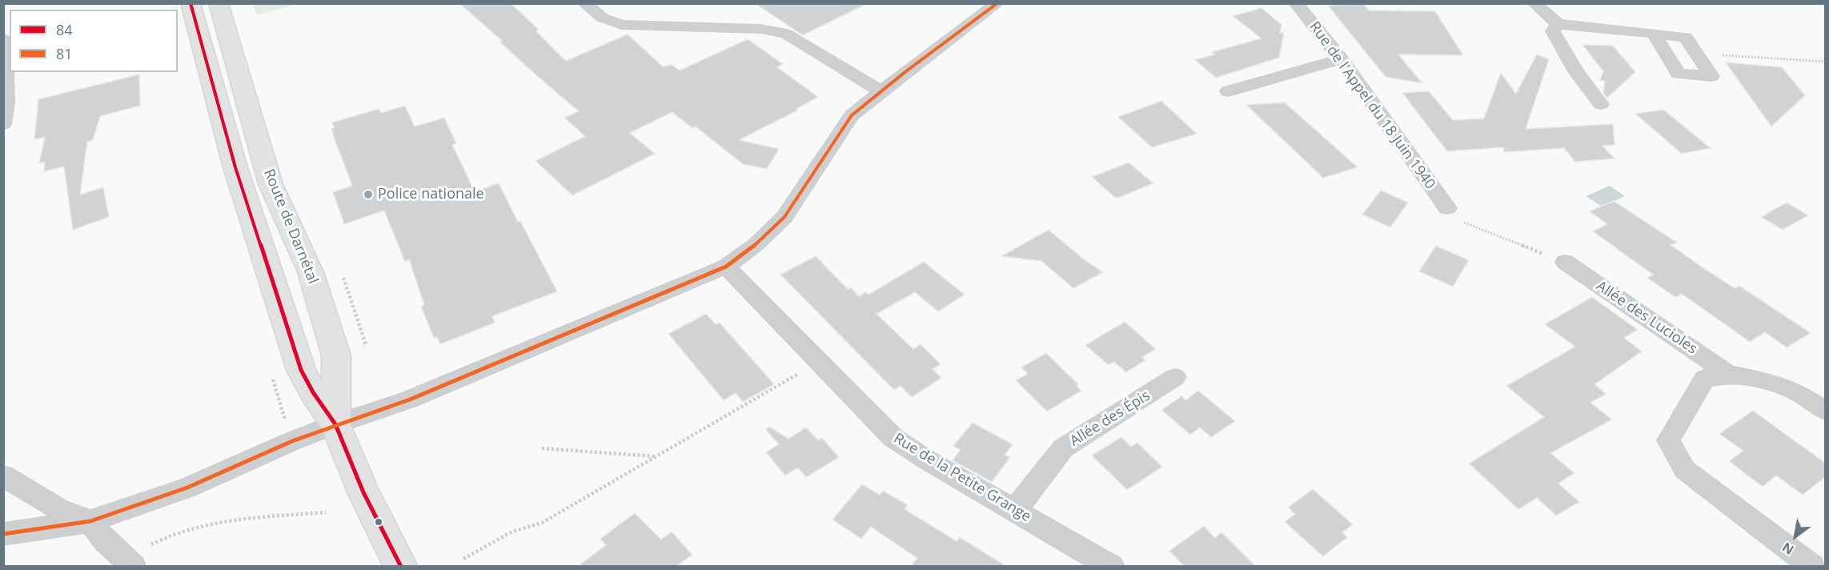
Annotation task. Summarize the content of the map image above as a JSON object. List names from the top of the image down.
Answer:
{
  "streets": {
    "main road": ["Route de Darnétal"],
    "street": [
      "Rue de l'Appel du 18 Juin 1940",
      "Allée des Lucioles",
      "Allée des Épis",
      "Rue de la Petite Grange"
    ]
  },
  "crossings": [
    ["Allée des Épis", "Rue de la Petite Grange"]
  ],
  "places": ["Police nationale"],
  "lines": ["transit line 84", "transit line 81"],
  "legend": ["84", "81"],
  "north": "bottom left"
}
